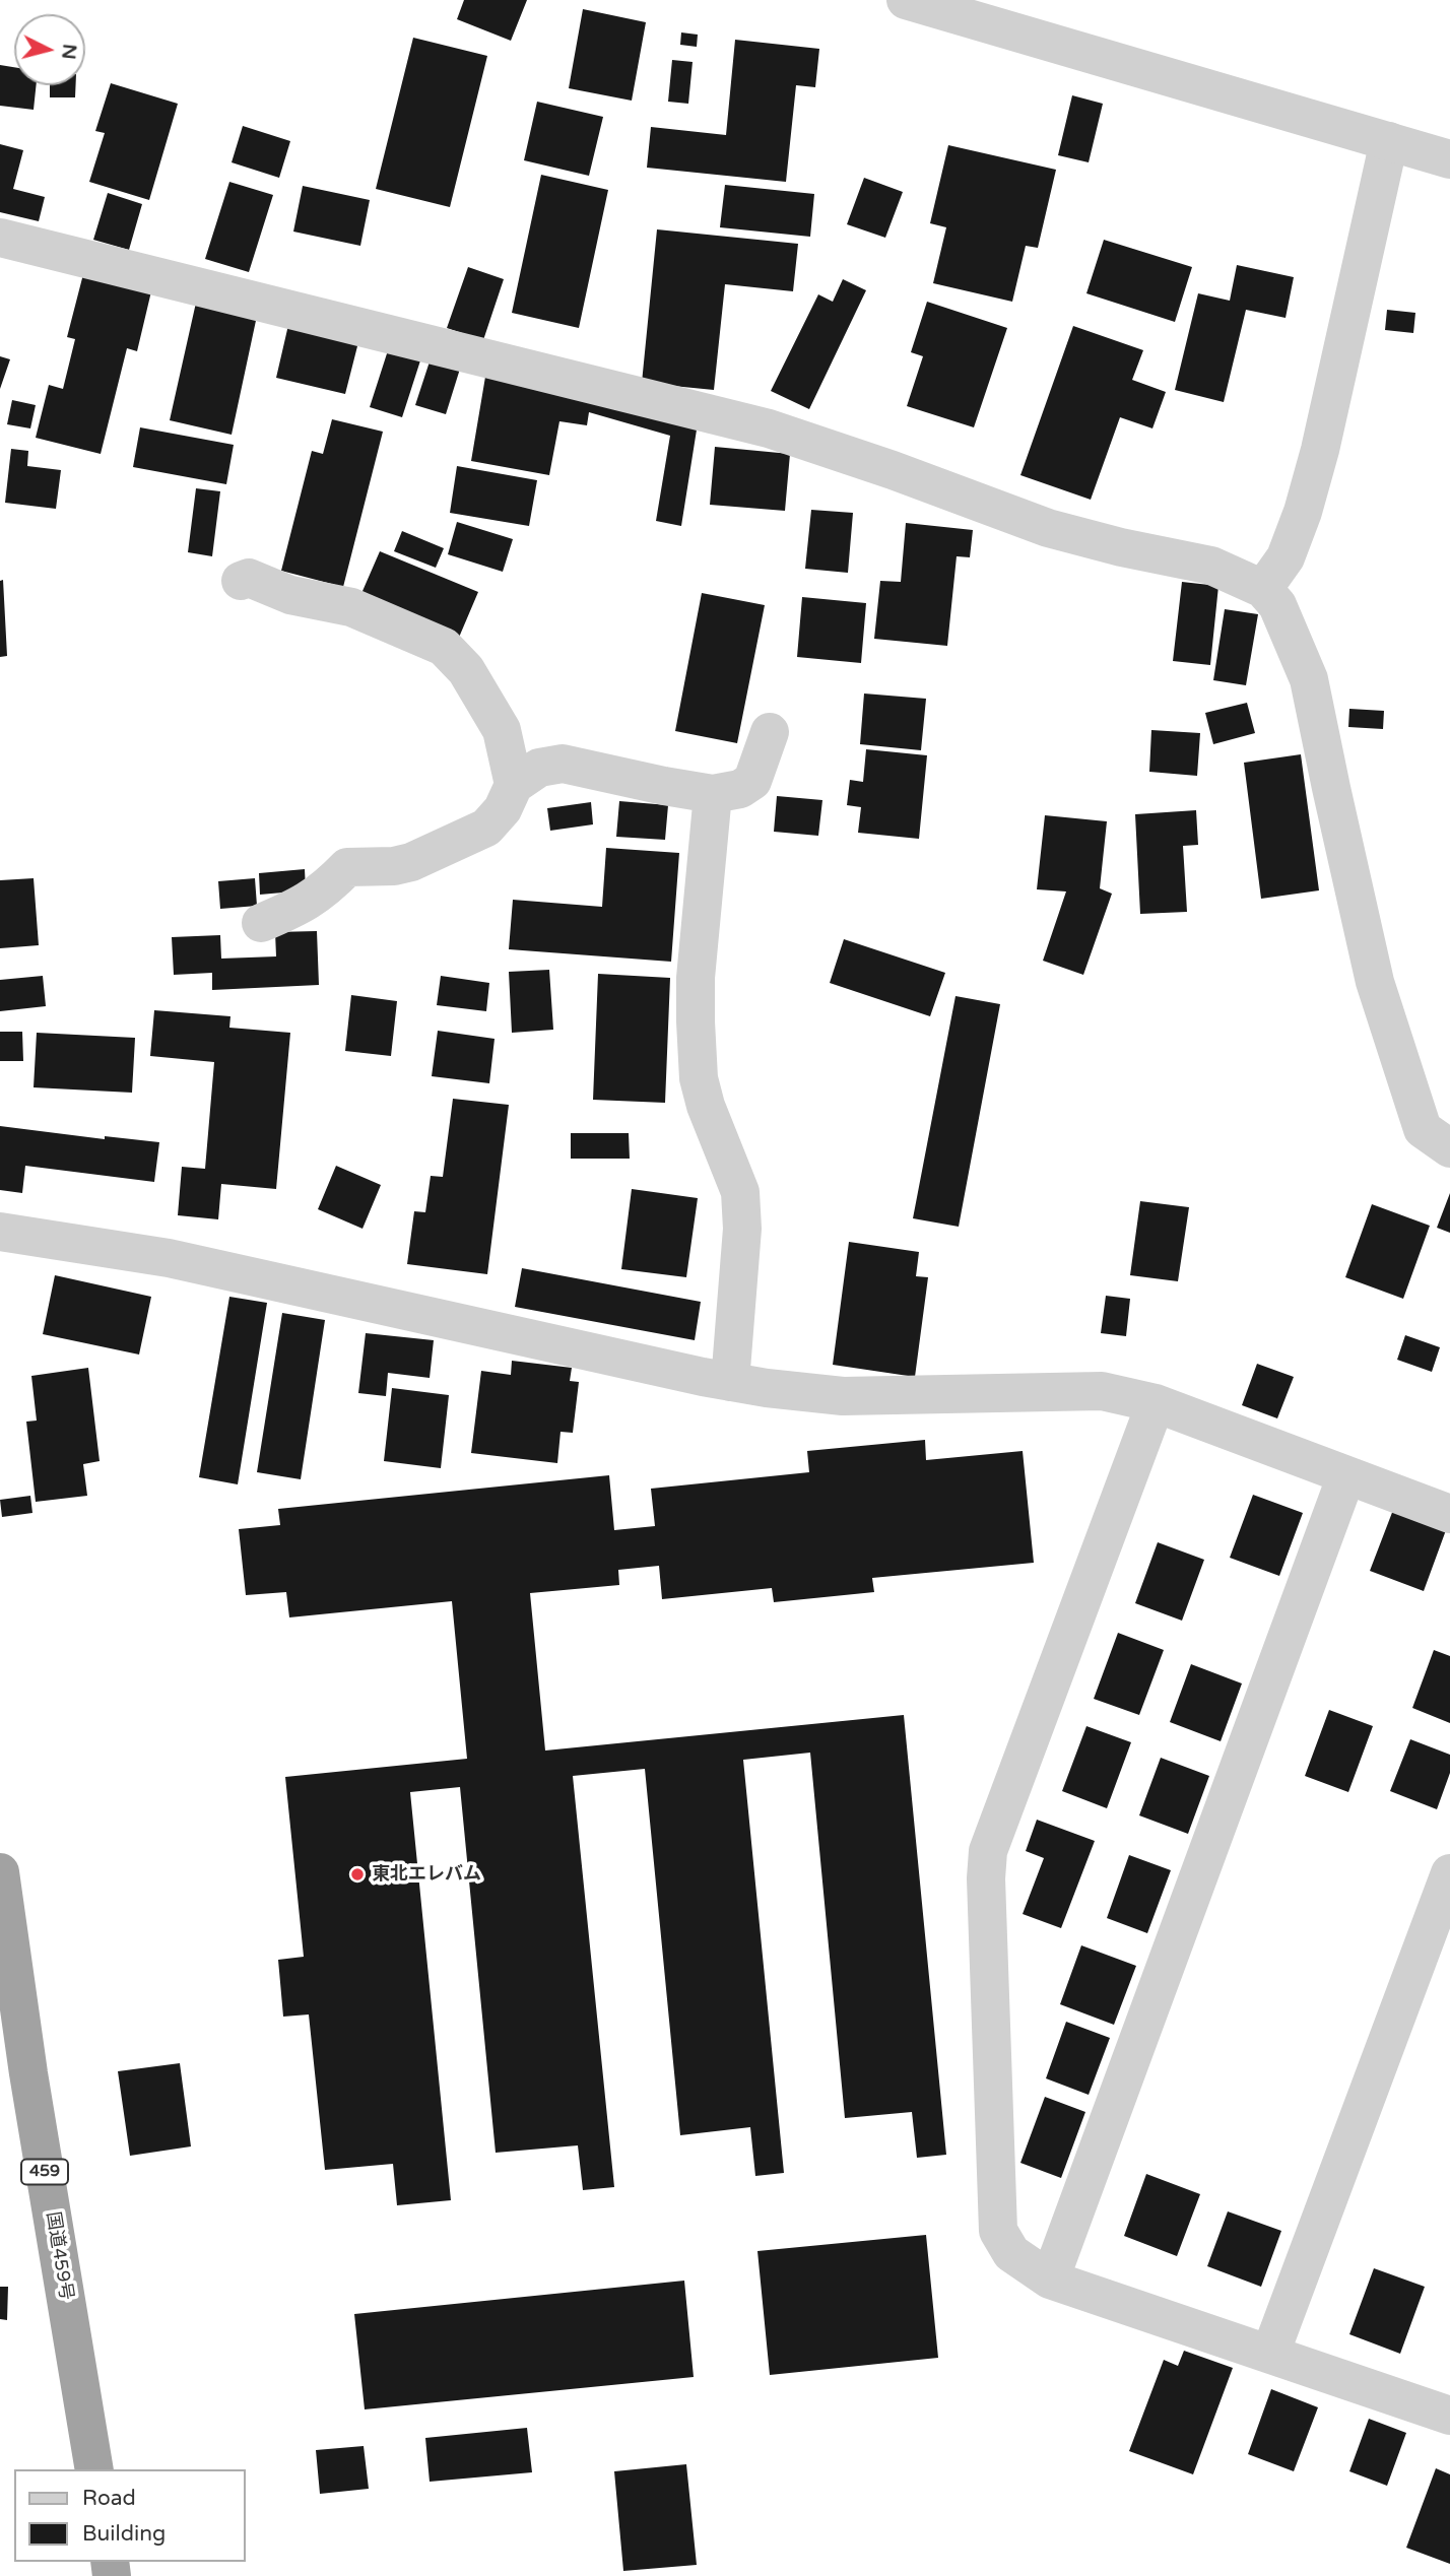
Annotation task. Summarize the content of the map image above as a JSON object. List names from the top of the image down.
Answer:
{
  "streets": {
    "highway": ["459", "国道459号"]
  },
  "places": ["東北エレバム"],
  "legend": ["Road", "Building"],
  "north": "right"
}
